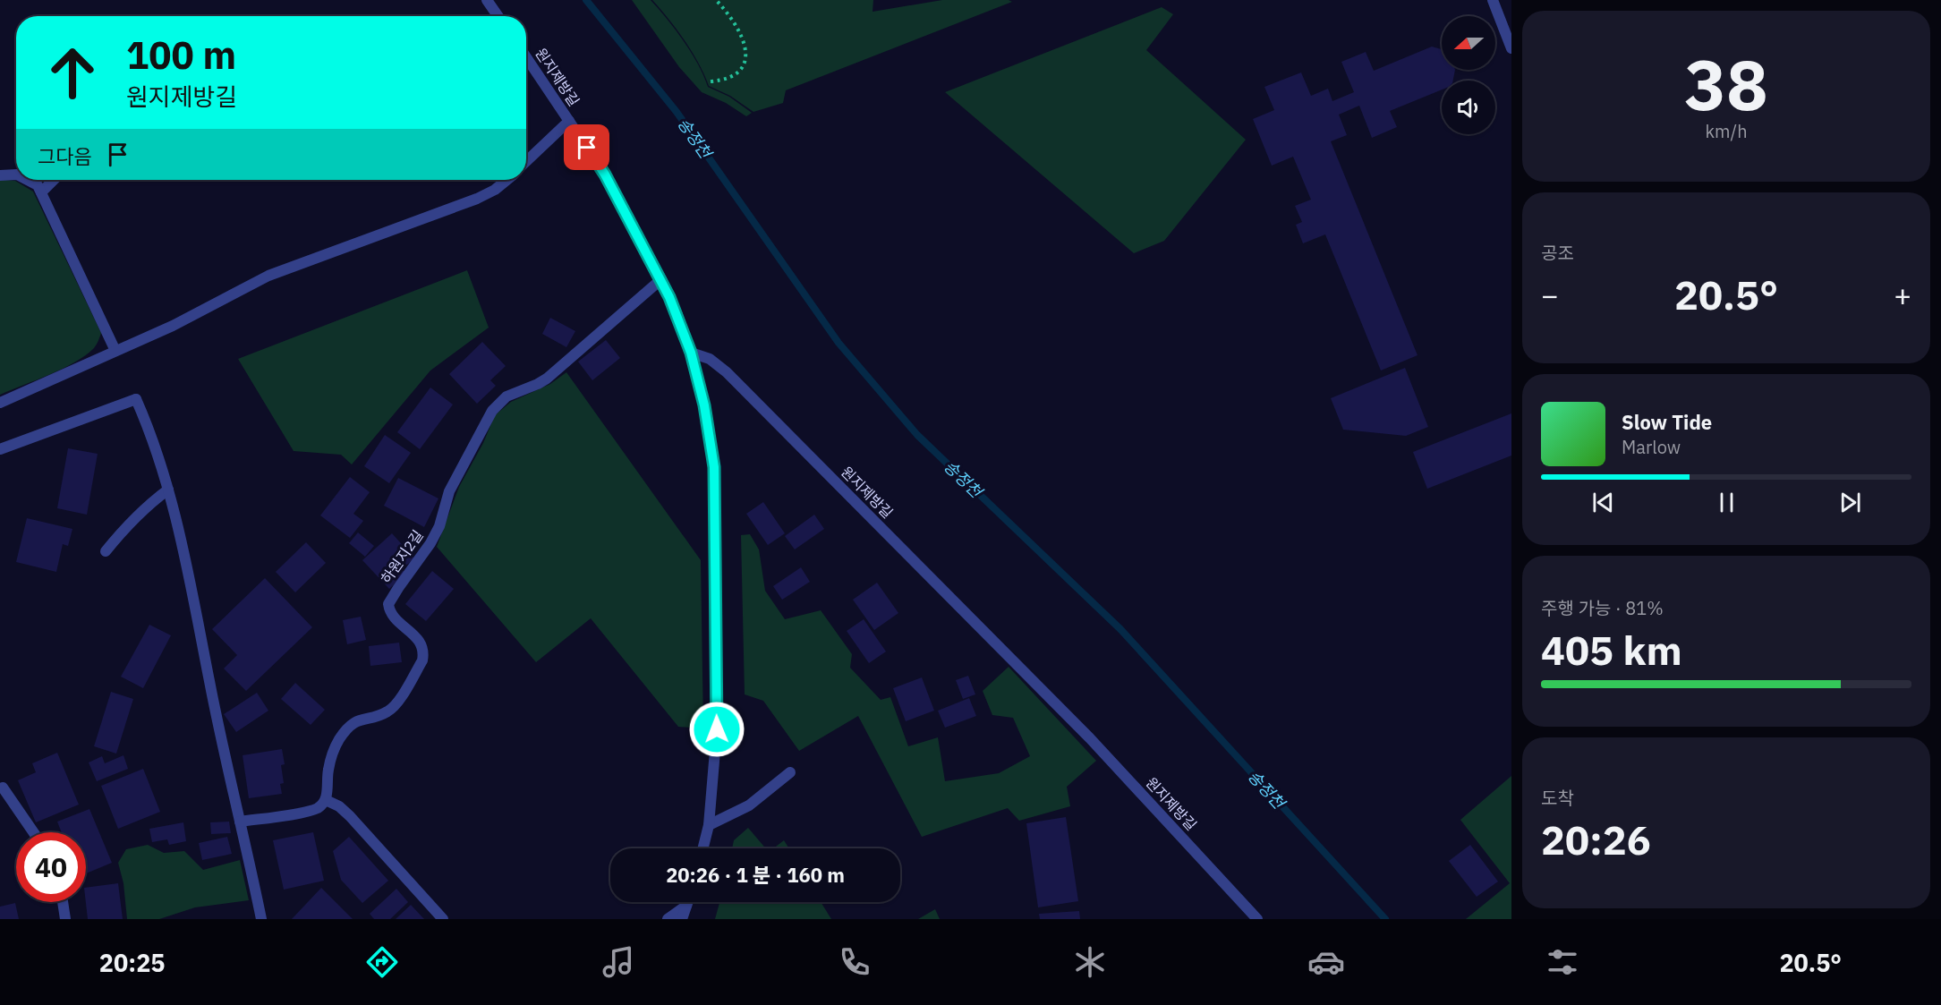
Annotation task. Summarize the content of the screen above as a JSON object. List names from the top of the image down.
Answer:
{
  "streets": {
    "street": ["원지제방길", "하원지2길"]
  },
  "crossings": [
    ["원지제방길", "하원지2길"]
  ],
  "water": ["송정천"],
  "north": "left",
  "page": {
    "tile": [
      ["38", "km/h"],
      "공조",
      ["주행 가능 · 81%", "405 km"],
      ["도착", "20:26"]
    ],
    "turn": ["100 m", "원지제방길"],
    "then": "그다음",
    "heat": ["−", "20.5°", "+"],
    "song": ["Slow Tide", "Marlow"],
    "limit": "40",
    "trip": "20:26 · 1 분 · 160 m",
    "tabs": ["20:25", "20.5°"]
  }
}
